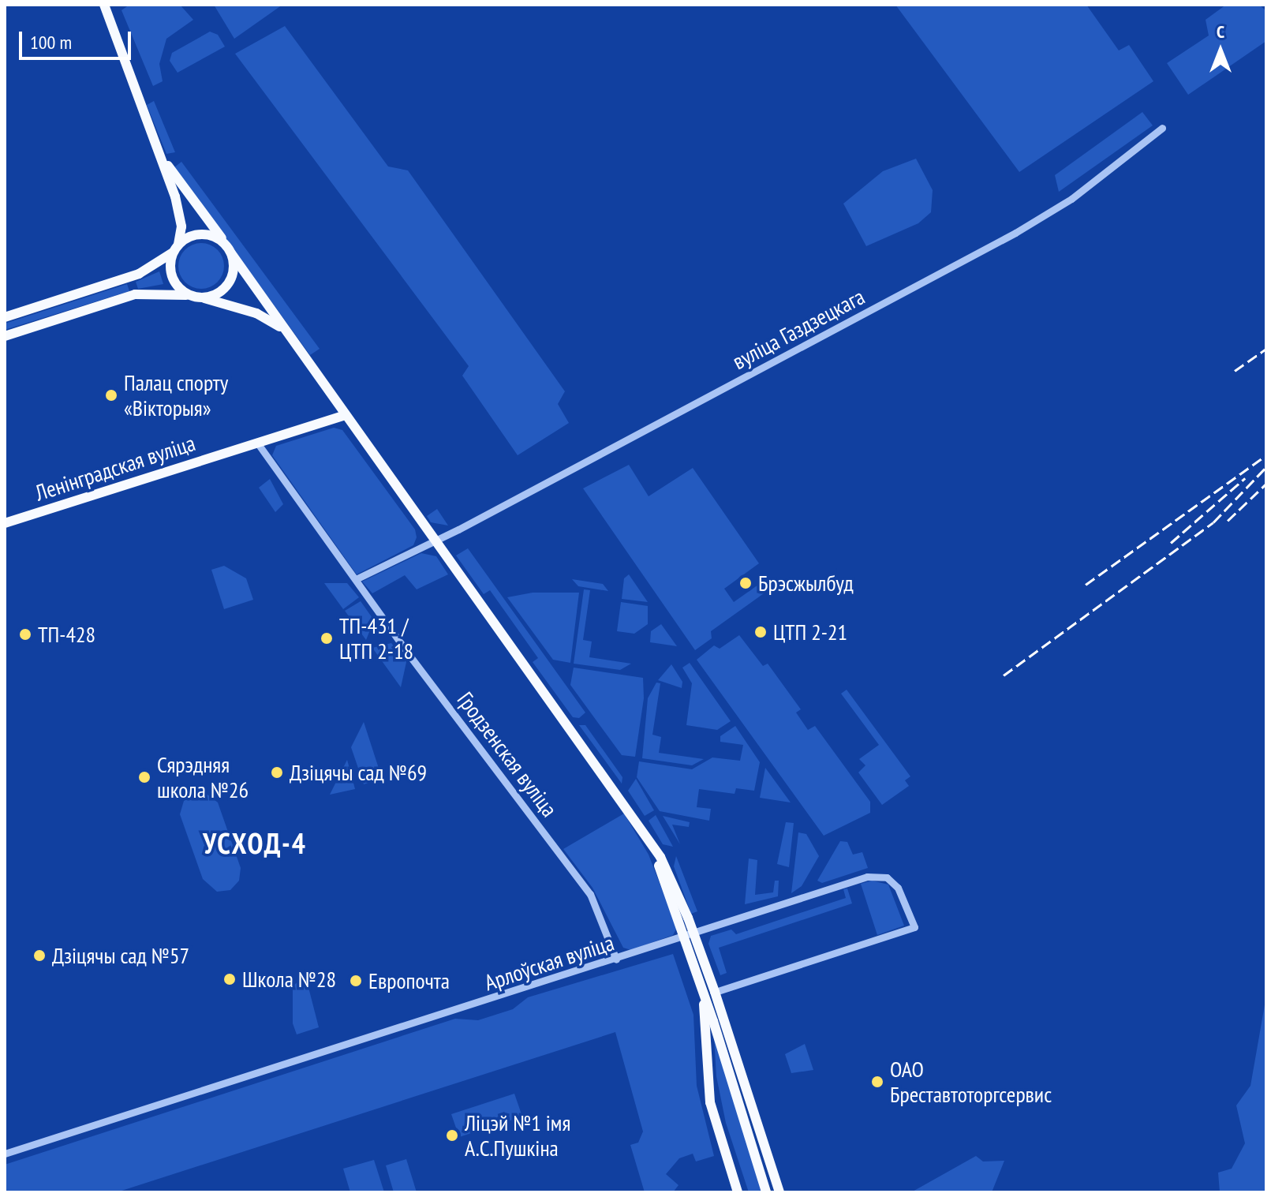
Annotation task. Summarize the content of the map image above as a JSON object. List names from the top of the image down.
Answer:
{
  "streets": {
    "main road": ["Ленінградская вуліца"],
    "street": ["вуліца Газдзецкага", "Гродзенская вуліца", "Арлоўская вуліца"]
  },
  "crossings": [
    ["Ленінградская вуліца", "Гродзенская вуліца"],
    ["Гродзенская вуліца", "Арлоўская вуліца"]
  ],
  "districts": ["УСХОД-4"],
  "places": [
    "Палац спорту «Вікторыя»",
    "Брэсжылбуд",
    "ЦТП 2-21",
    "ТП-428",
    "ТП-431 / ЦТП 2-18",
    "Дзіцячы сад №69",
    "Сярэдняя школа №26",
    "Дзіцячы сад №57",
    "Школа №28",
    "Европочта",
    "ОАО Бреставтоторгсервис",
    "Ліцэй №1 імя А.С.Пушкіна"
  ],
  "scale_bar": "100 m",
  "north": "top"
}
